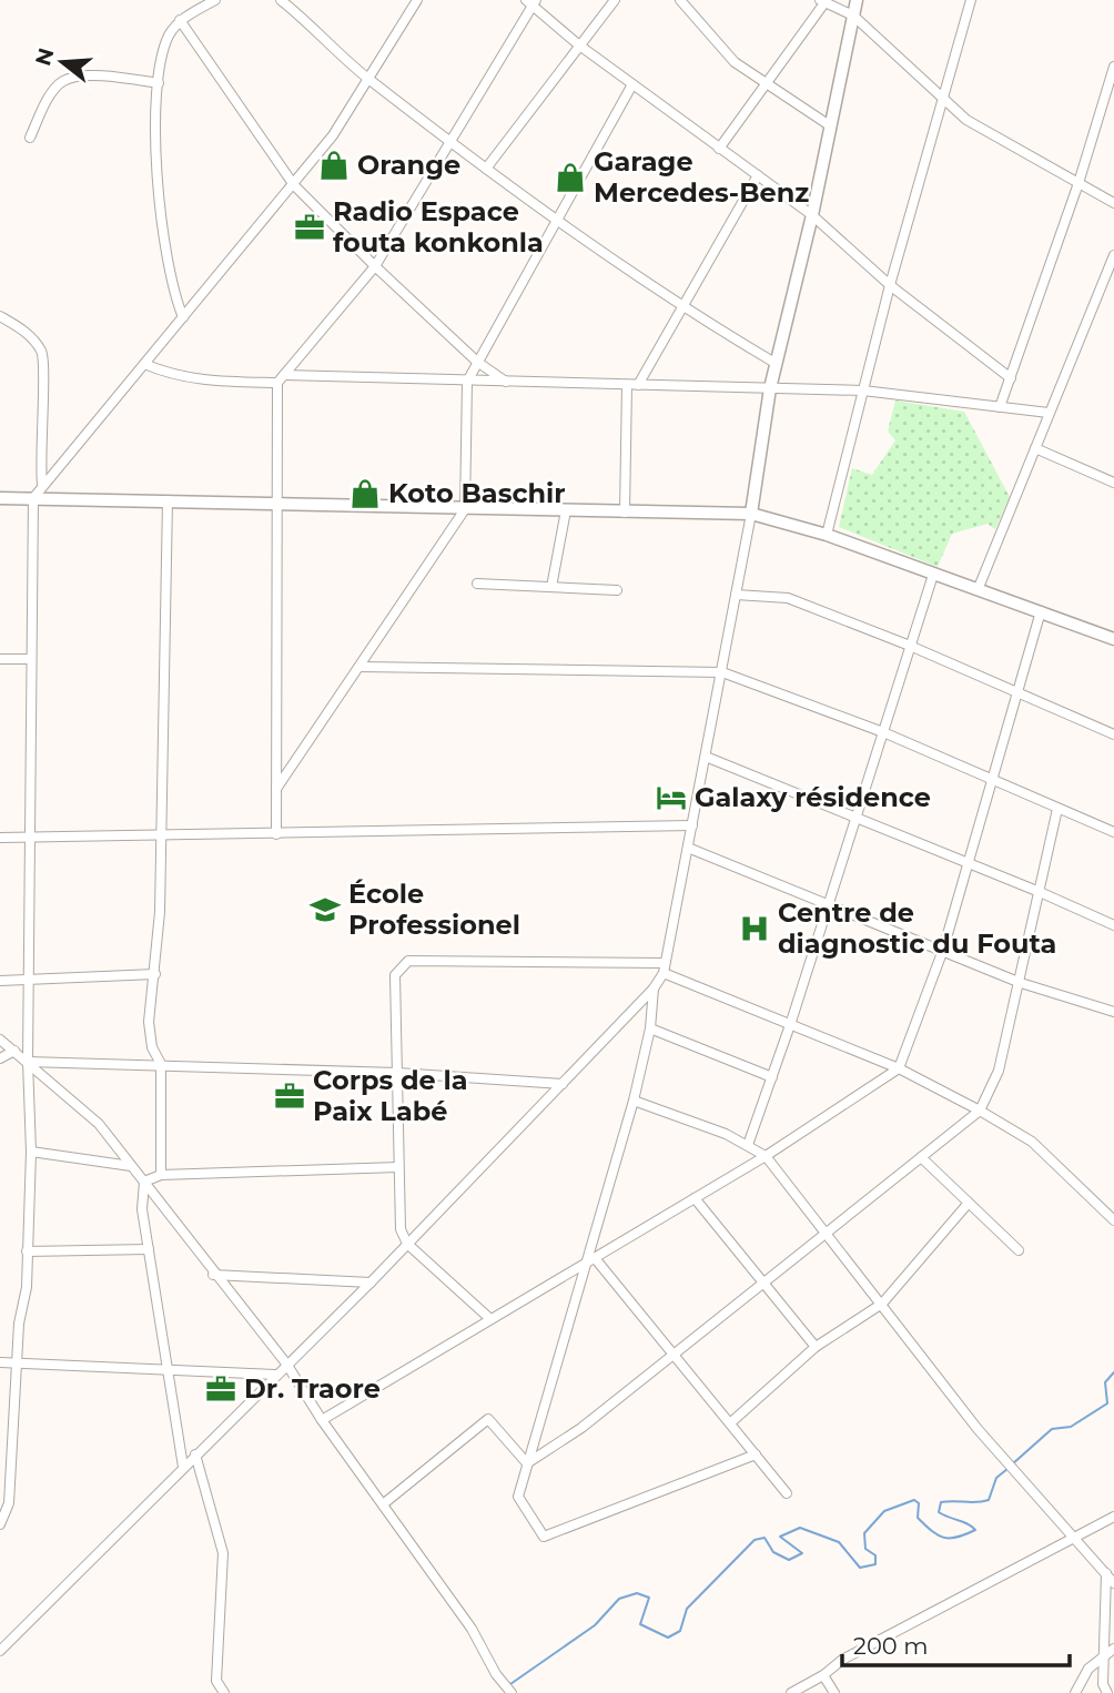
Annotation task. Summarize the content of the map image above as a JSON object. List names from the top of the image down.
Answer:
{
  "places": {
    "shop": ["Orange", "Garage Mercedes-Benz", "Koto Baschir"],
    "office": ["Radio Espace fouta konkonla", "Corps de la Paix Labé", "Dr. Traore"],
    "hotel": ["Galaxy résidence"],
    "school or university": ["École Professionel"],
    "hospital": ["Centre de diagnostic du Fouta"]
  },
  "scale_bar": "200 m",
  "north": "left"
}
